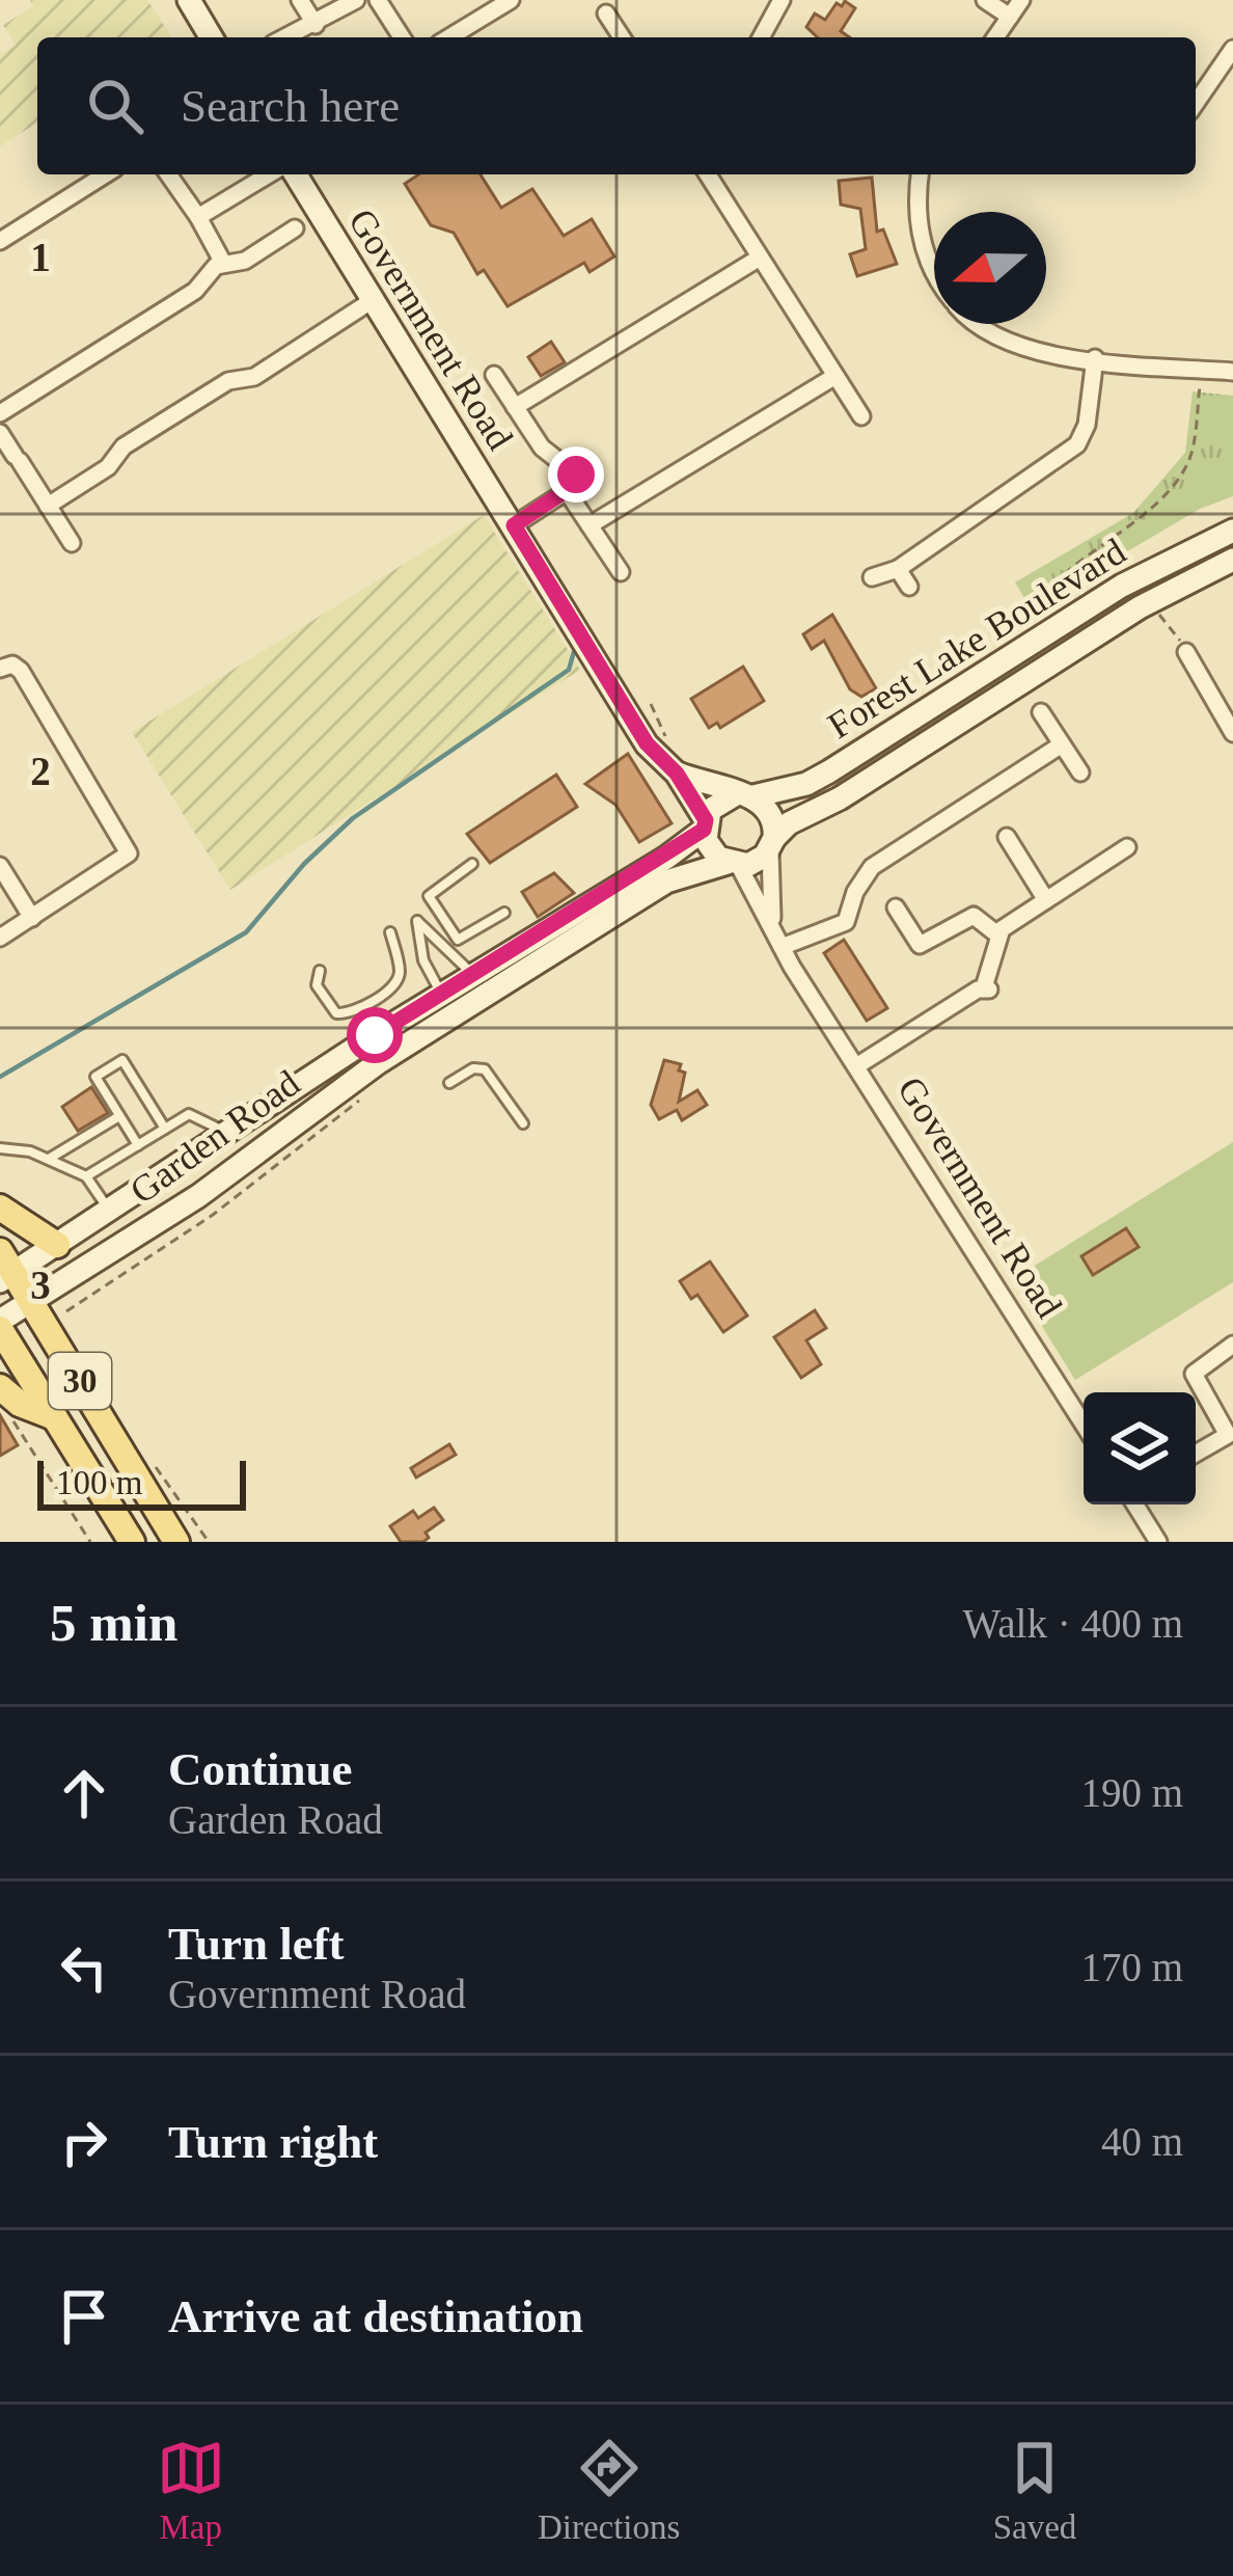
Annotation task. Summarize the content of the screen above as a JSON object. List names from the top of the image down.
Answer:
{
  "streets": {
    "main road": [
      "Government Road",
      "Forest Lake Boulevard",
      "Garden Road",
      "30"
    ]
  },
  "crossings": [
    ["Government Road", "Forest Lake Boulevard"],
    ["Government Road", "Garden Road"],
    ["Forest Lake Boulevard", "Garden Road"],
    ["Garden Road", "30"]
  ],
  "scale_bar": "100 m",
  "north": "left",
  "page": {
    "search": "Search here",
    "scale": "100 m",
    "heading": ["5 min", "Walk · 400 m"],
    "list": [
      ["Continue", "Garden Road", "190 m"],
      ["Turn left", "Government Road", "170 m"],
      ["Turn right", "40 m"],
      "Arrive at destination"
    ],
    "nav": ["Map", "Directions", "Saved"]
  },
  "grid": {
    "rows": ["1", "2", "3"]
  }
}
